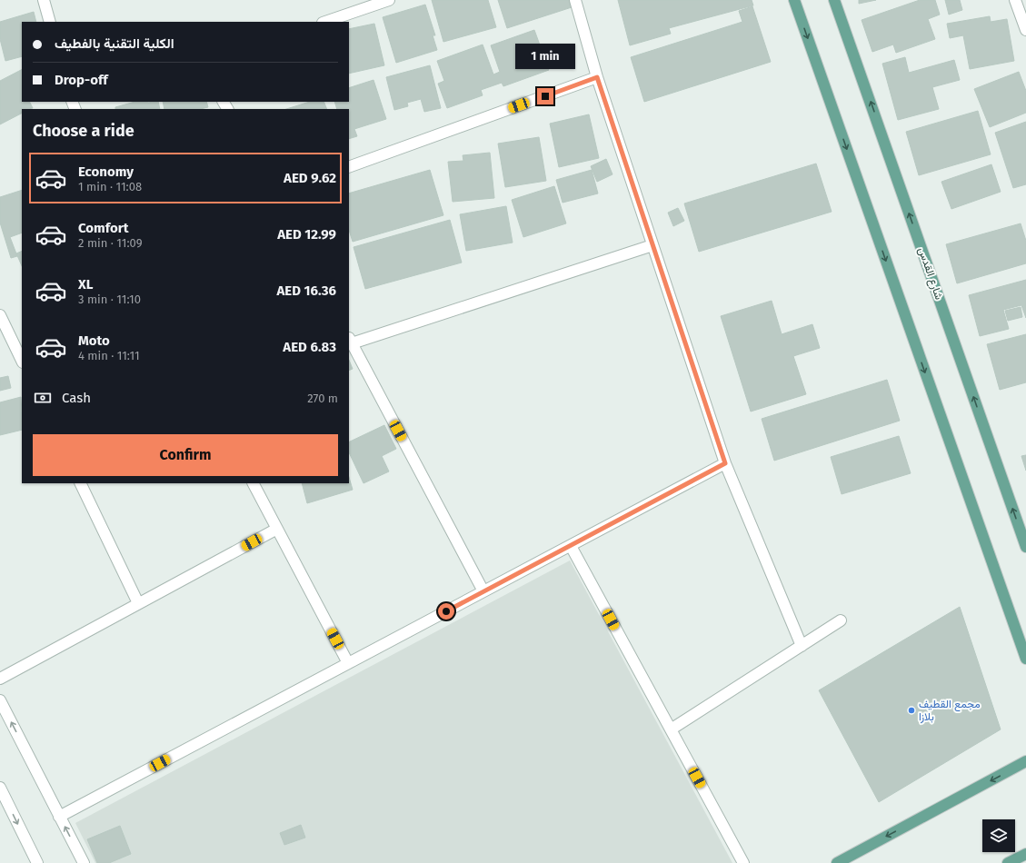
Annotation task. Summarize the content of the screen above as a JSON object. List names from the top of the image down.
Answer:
{
  "streets": {
    "main road": ["شارع القدس"]
  },
  "places": ["مجمع القطيف بلازا"],
  "page": {
    "banner": ["الكلية التقنية بالفطيف", "Drop-off"],
    "bubble": "1 min",
    "heading": "Choose a ride",
    "list": [
      {
        "name": "Economy",
        "note": "1 min · 11:08",
        "value": "AED 9.62"
      },
      {
        "name": "Comfort",
        "note": "2 min · 11:09",
        "value": "AED 12.99"
      },
      {
        "name": "XL",
        "note": "3 min · 11:10",
        "value": "AED 16.36"
      },
      {
        "name": "Moto",
        "note": "4 min · 11:11",
        "value": "AED 6.83"
      }
    ],
    "pay": ["Cash", "270 m"],
    "buttons": "Confirm"
  }
}
